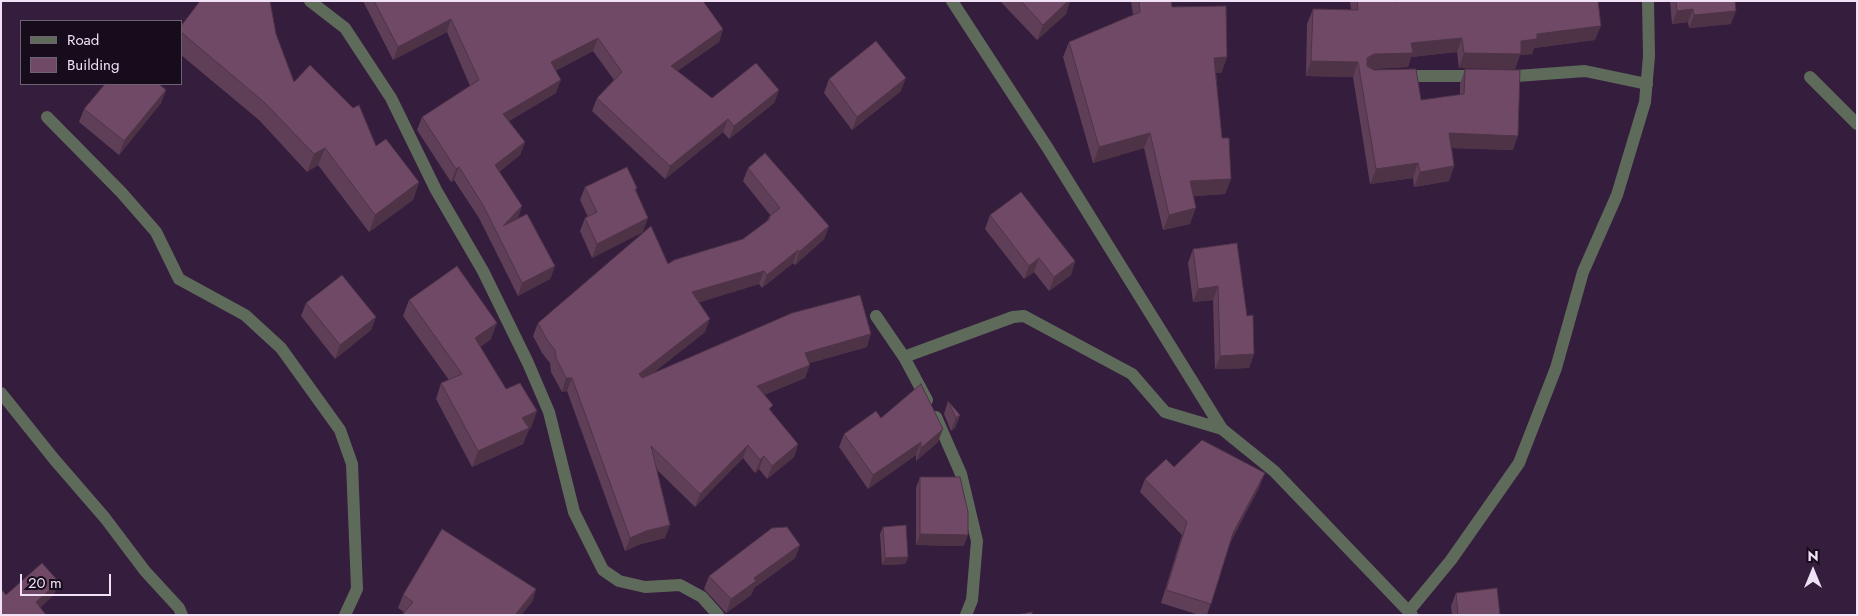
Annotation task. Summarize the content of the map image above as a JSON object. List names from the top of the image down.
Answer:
{
  "legend": ["Road", "Building"],
  "scale_bar": "20 m",
  "north": "top"
}
